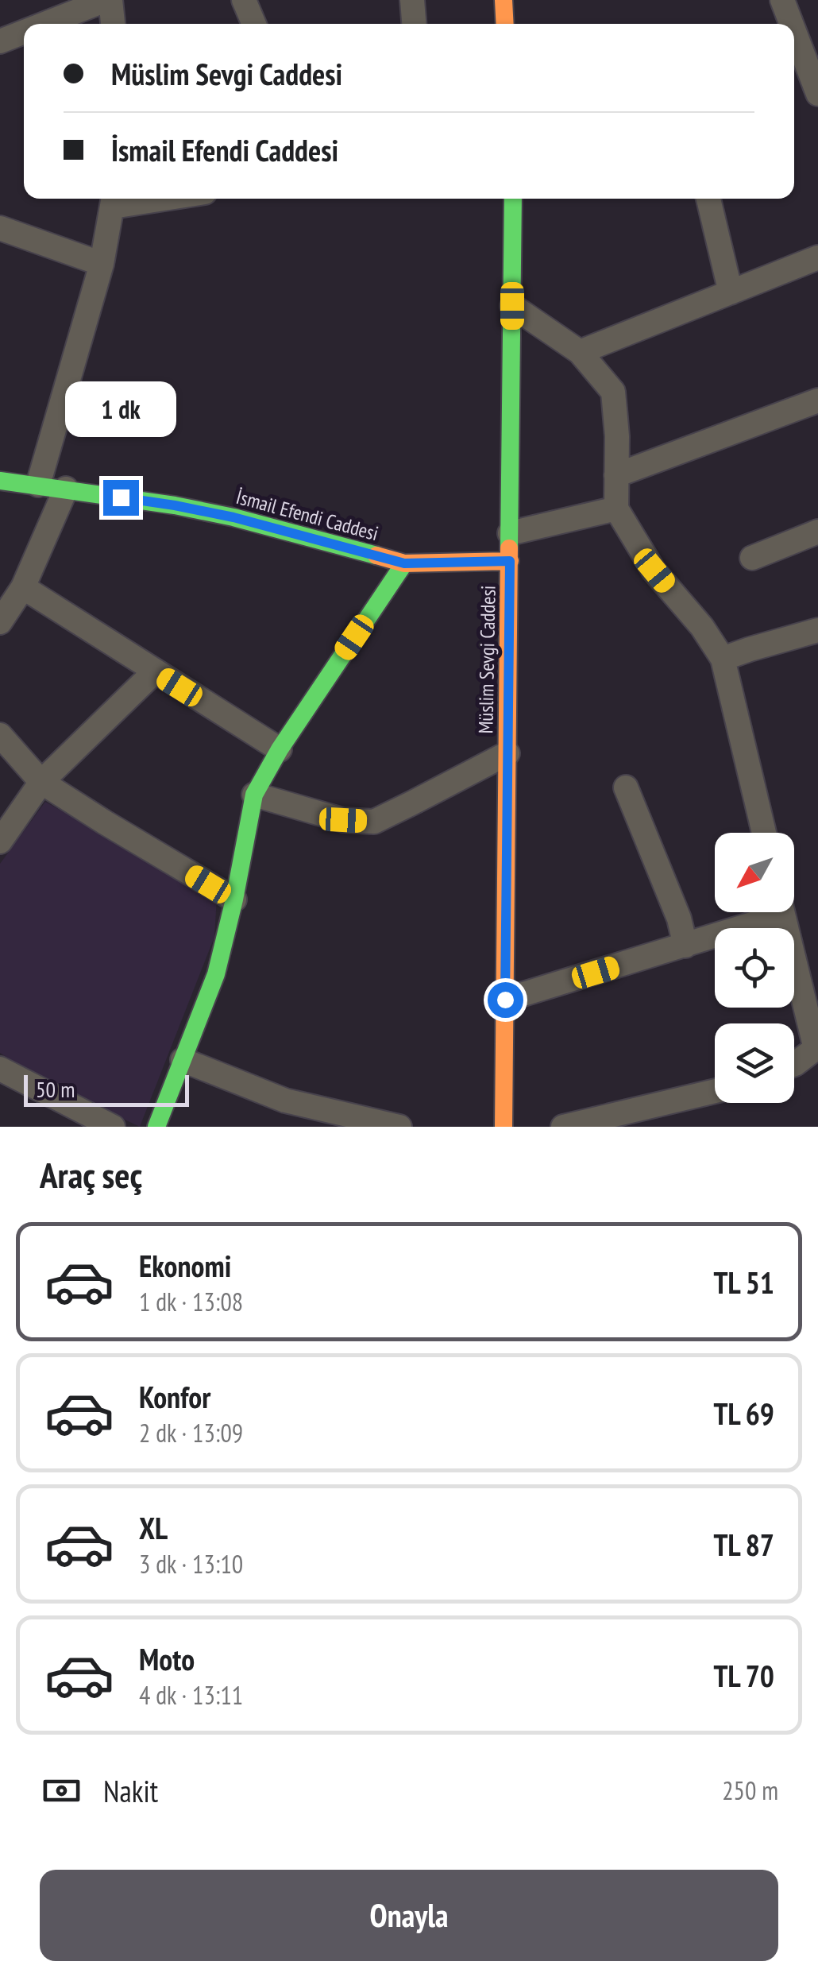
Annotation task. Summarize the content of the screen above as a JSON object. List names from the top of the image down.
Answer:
{
  "streets": {
    "street": ["İsmail Efendi Caddesi", "Müslim Sevgi Caddesi"]
  },
  "crossings": [
    ["İsmail Efendi Caddesi", "Müslim Sevgi Caddesi"]
  ],
  "scale_bar": "50 m",
  "north": "bottom left",
  "page": {
    "banner": ["Müslim Sevgi Caddesi", "İsmail Efendi Caddesi"],
    "bubble": "1 dk",
    "scale": "50 m",
    "heading": "Araç seç",
    "list": [
      {
        "name": "Ekonomi",
        "note": "1 dk · 13:08",
        "value": "TL 51"
      },
      {
        "name": "Konfor",
        "note": "2 dk · 13:09",
        "value": "TL 69"
      },
      {
        "name": "XL",
        "note": "3 dk · 13:10",
        "value": "TL 87"
      },
      {
        "name": "Moto",
        "note": "4 dk · 13:11",
        "value": "TL 70"
      }
    ],
    "pay": ["Nakit", "250 m"],
    "buttons": "Onayla"
  }
}
